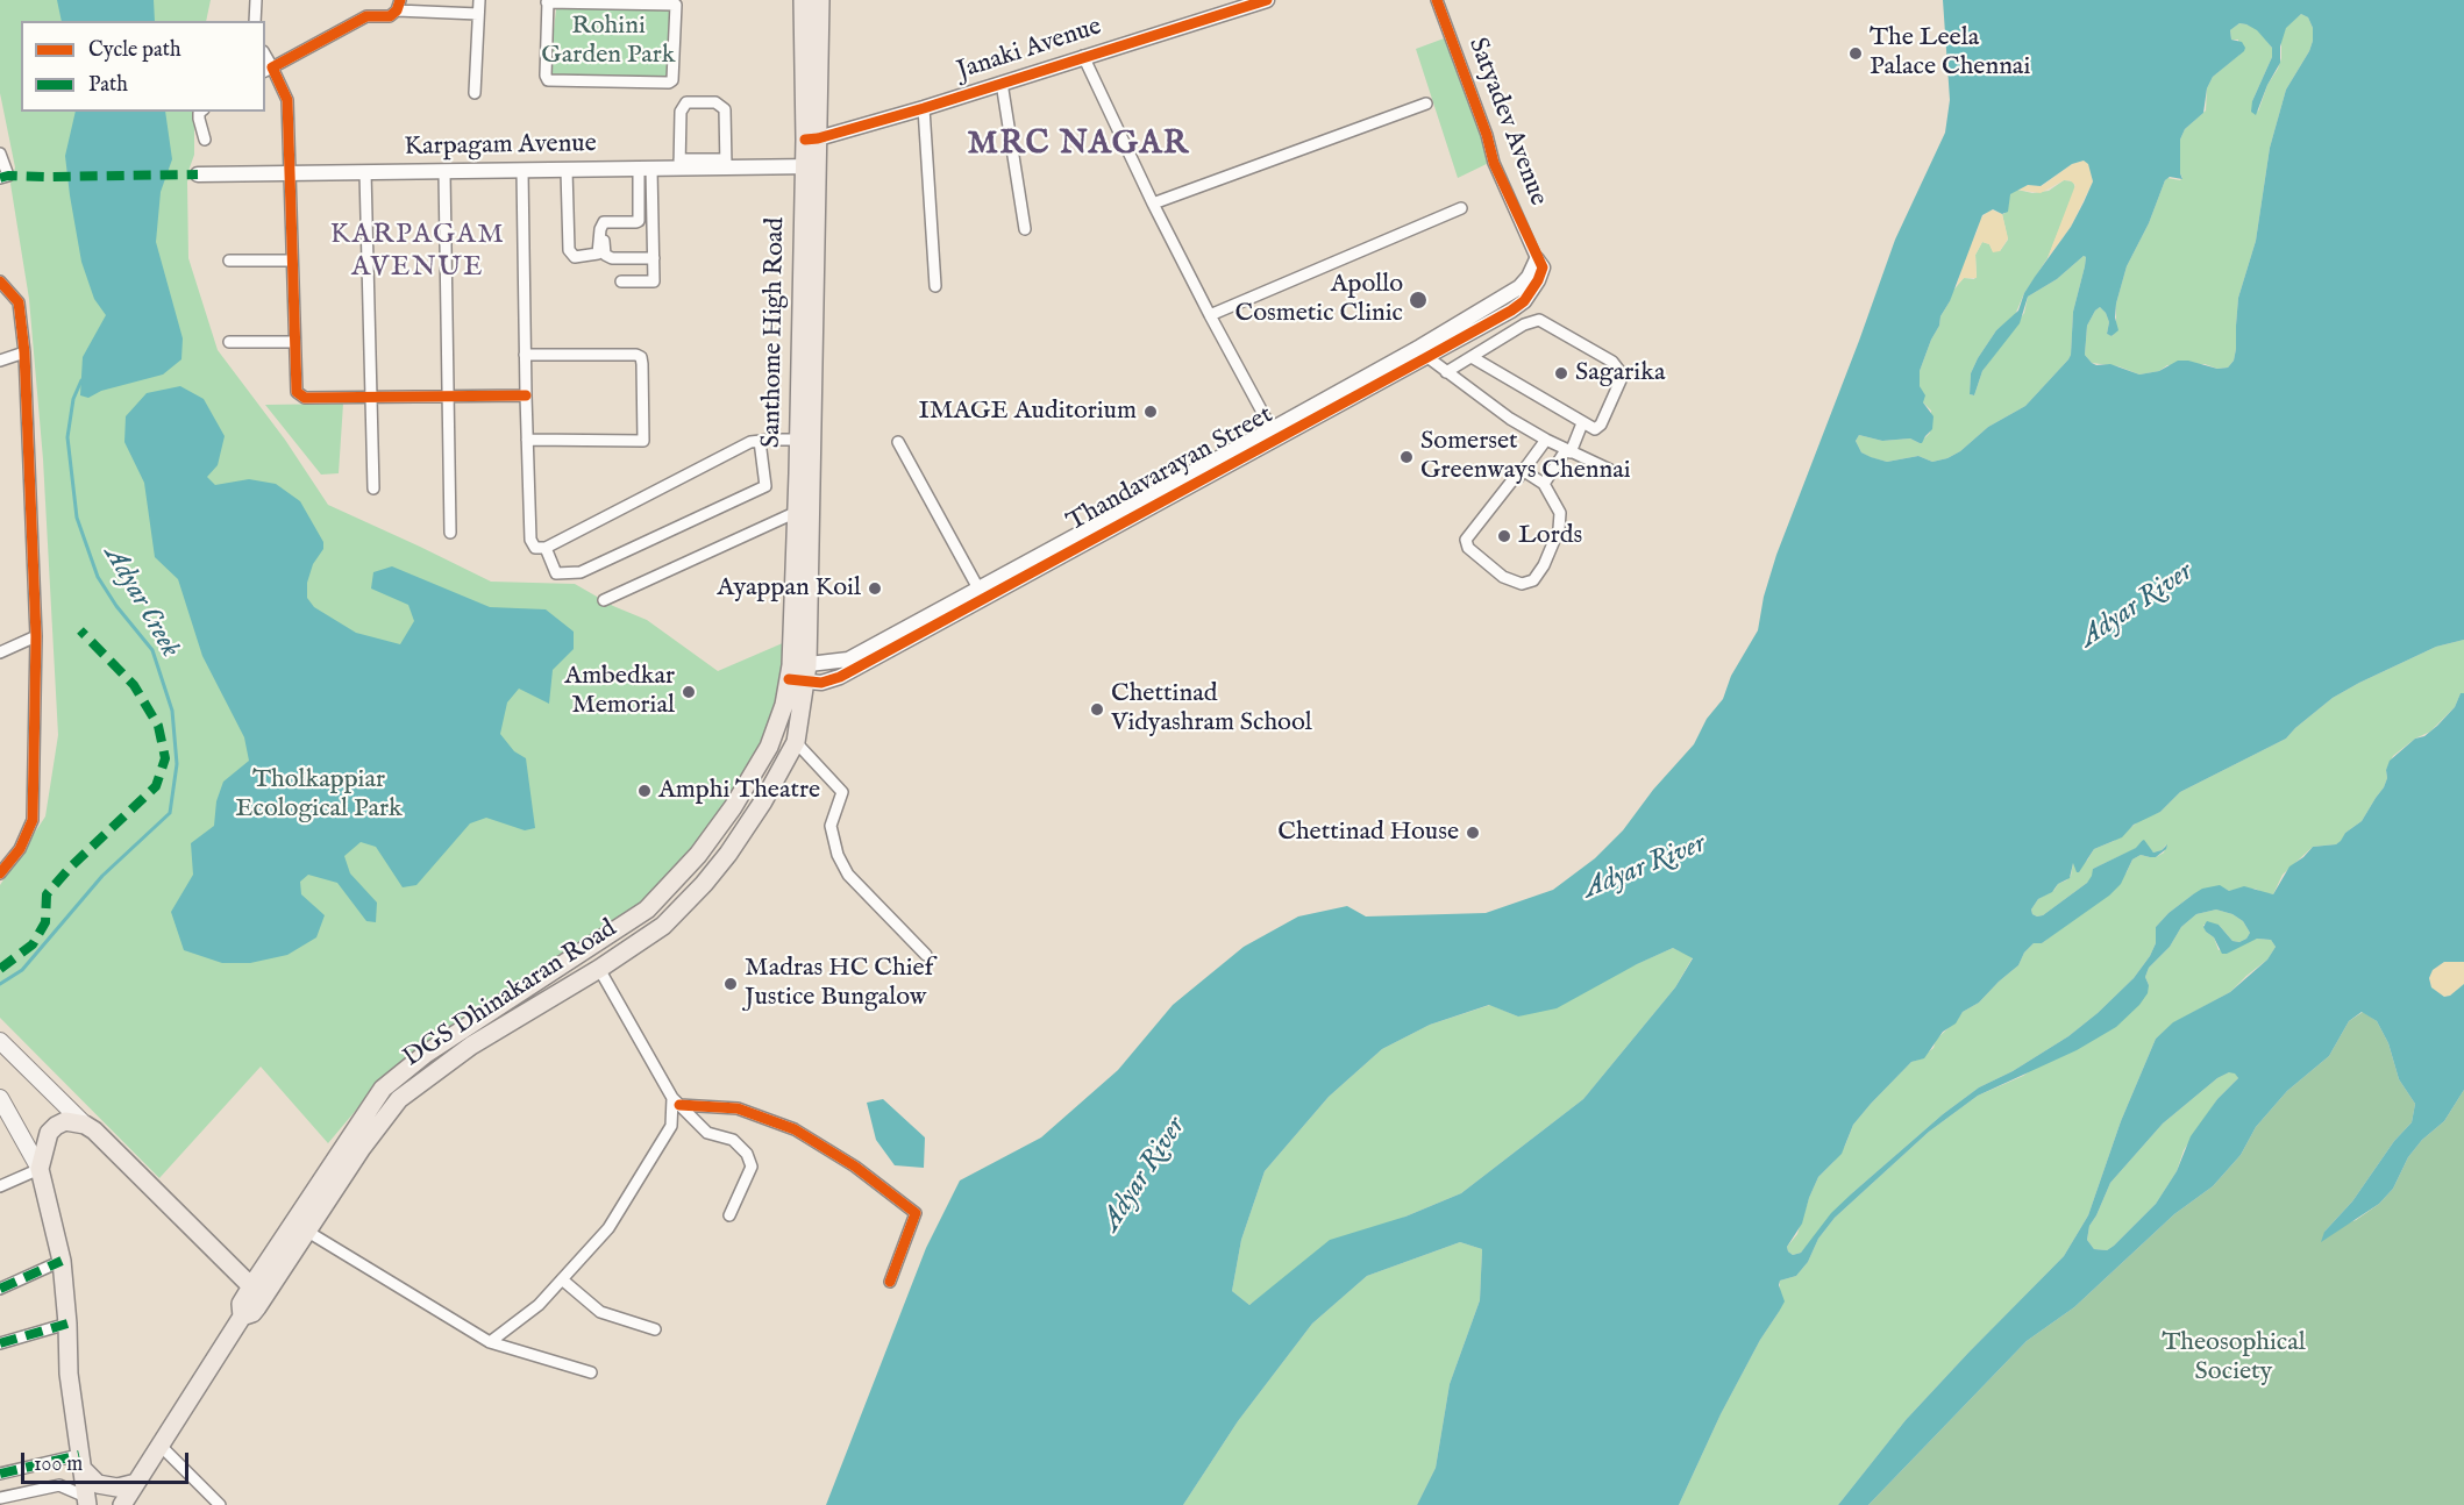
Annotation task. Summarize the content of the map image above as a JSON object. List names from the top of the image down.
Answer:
{
  "streets": {
    "main road": ["Santhome High Road", "DGS Dhinakaran Road"],
    "street": [
      "Janaki Avenue",
      "Satyadev Avenue",
      "Karpagam Avenue",
      "Thandavarayan Street"
    ]
  },
  "crossings": [
    ["Janaki Avenue", "Santhome High Road"],
    ["Satyadev Avenue", "Thandavarayan Street"],
    ["Karpagam Avenue", "Santhome High Road"],
    ["Santhome High Road", "Thandavarayan Street"],
    ["Santhome High Road", "DGS Dhinakaran Road"],
    ["Thandavarayan Street", "DGS Dhinakaran Road"]
  ],
  "districts": ["MRC NAGAR", "KARPAGAM AVENUE"],
  "water": ["Adyar Creek", "Adyar River"],
  "parks": ["Rohini Garden Park", "Tholkappiar Ecological Park", "Theosophical Society"],
  "places": [
    "The Leela Palace Chennai",
    "Apollo Cosmetic Clinic",
    "Sagarika",
    "IMAGE Auditorium",
    "Somerset Greenways Chennai",
    "Lords",
    "Ayappan Koil",
    "Ambedkar Memorial",
    "Chettinad Vidyashram School",
    "Amphi Theatre",
    "Chettinad House",
    "Madras HC Chief Justice Bungalow"
  ],
  "legend": ["Cycle path", "Path"],
  "scale_bar": "100 m"
}
